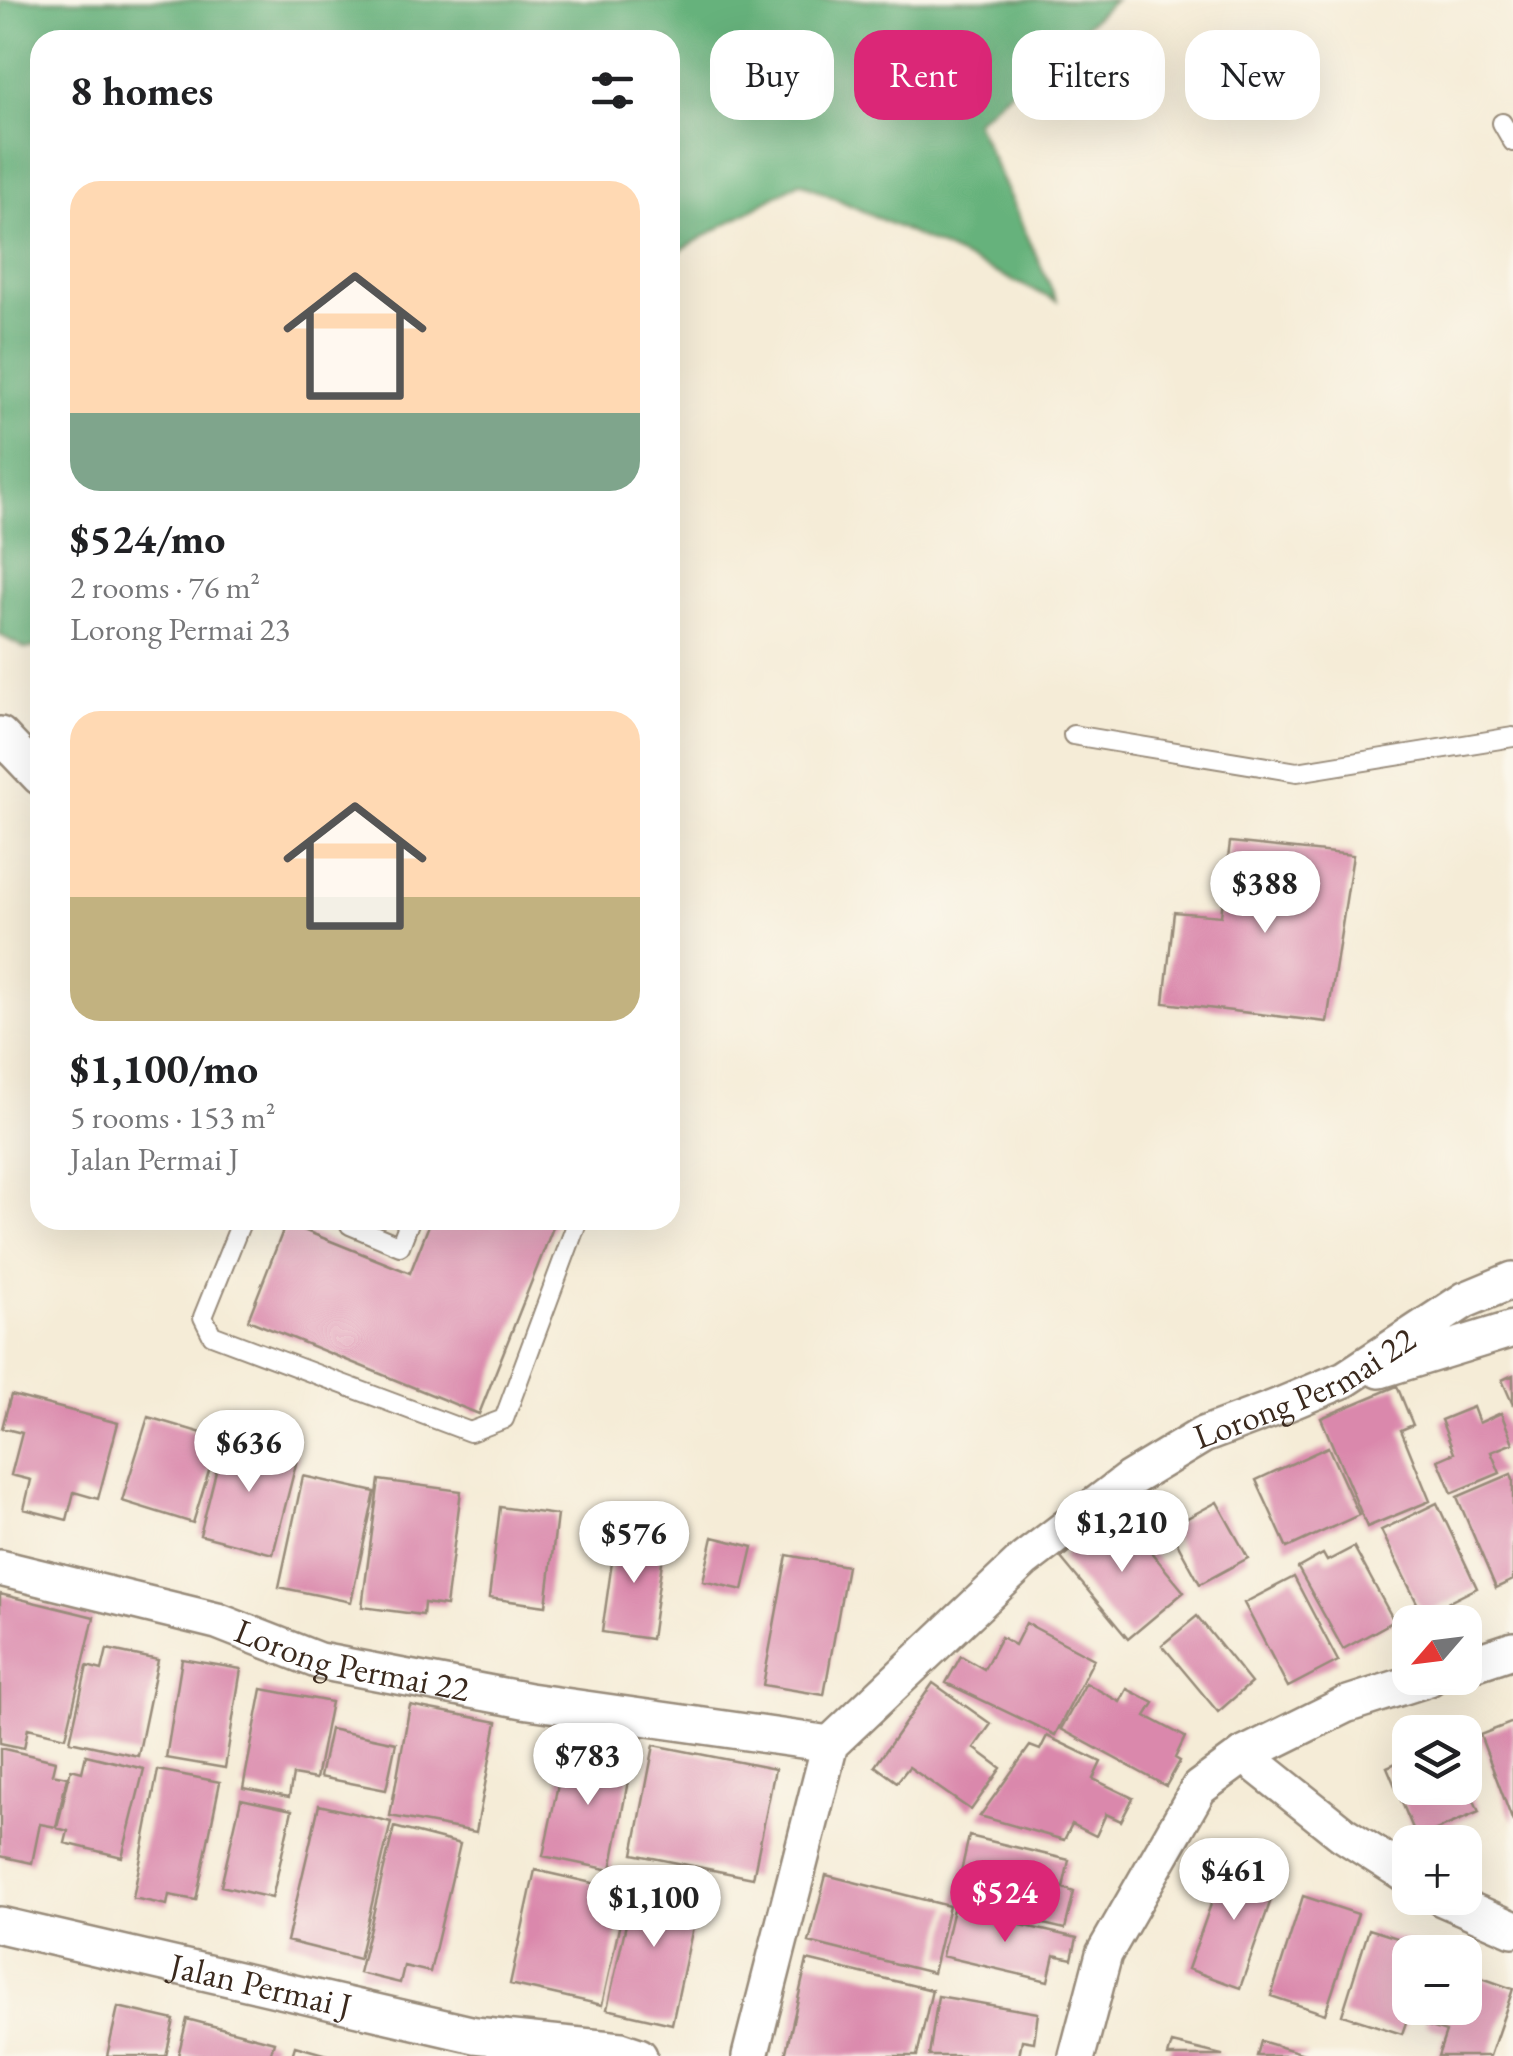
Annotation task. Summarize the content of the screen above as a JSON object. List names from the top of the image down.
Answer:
{
  "streets": {
    "street": ["Lorong Permai 22", "Jalan Permai J"]
  },
  "north": "bottom left",
  "page": {
    "chip": [
      "Buy",
      "Rent",
      "Filters",
      "New"
    ],
    "heading": "8 homes",
    "list": [
      {
        "name": "$524/mo",
        "note": "2 rooms · 76 m² · Lorong Permai 23"
      },
      {
        "name": "$1,100/mo",
        "note": "5 rooms · 153 m² · Jalan Permai J"
      }
    ],
    "price": [
      "$388",
      "$636",
      "$1,210",
      "$576",
      "$783",
      "$461",
      "$524",
      "$1,100"
    ],
    "map_buttons": ["+", "−"]
  }
}
